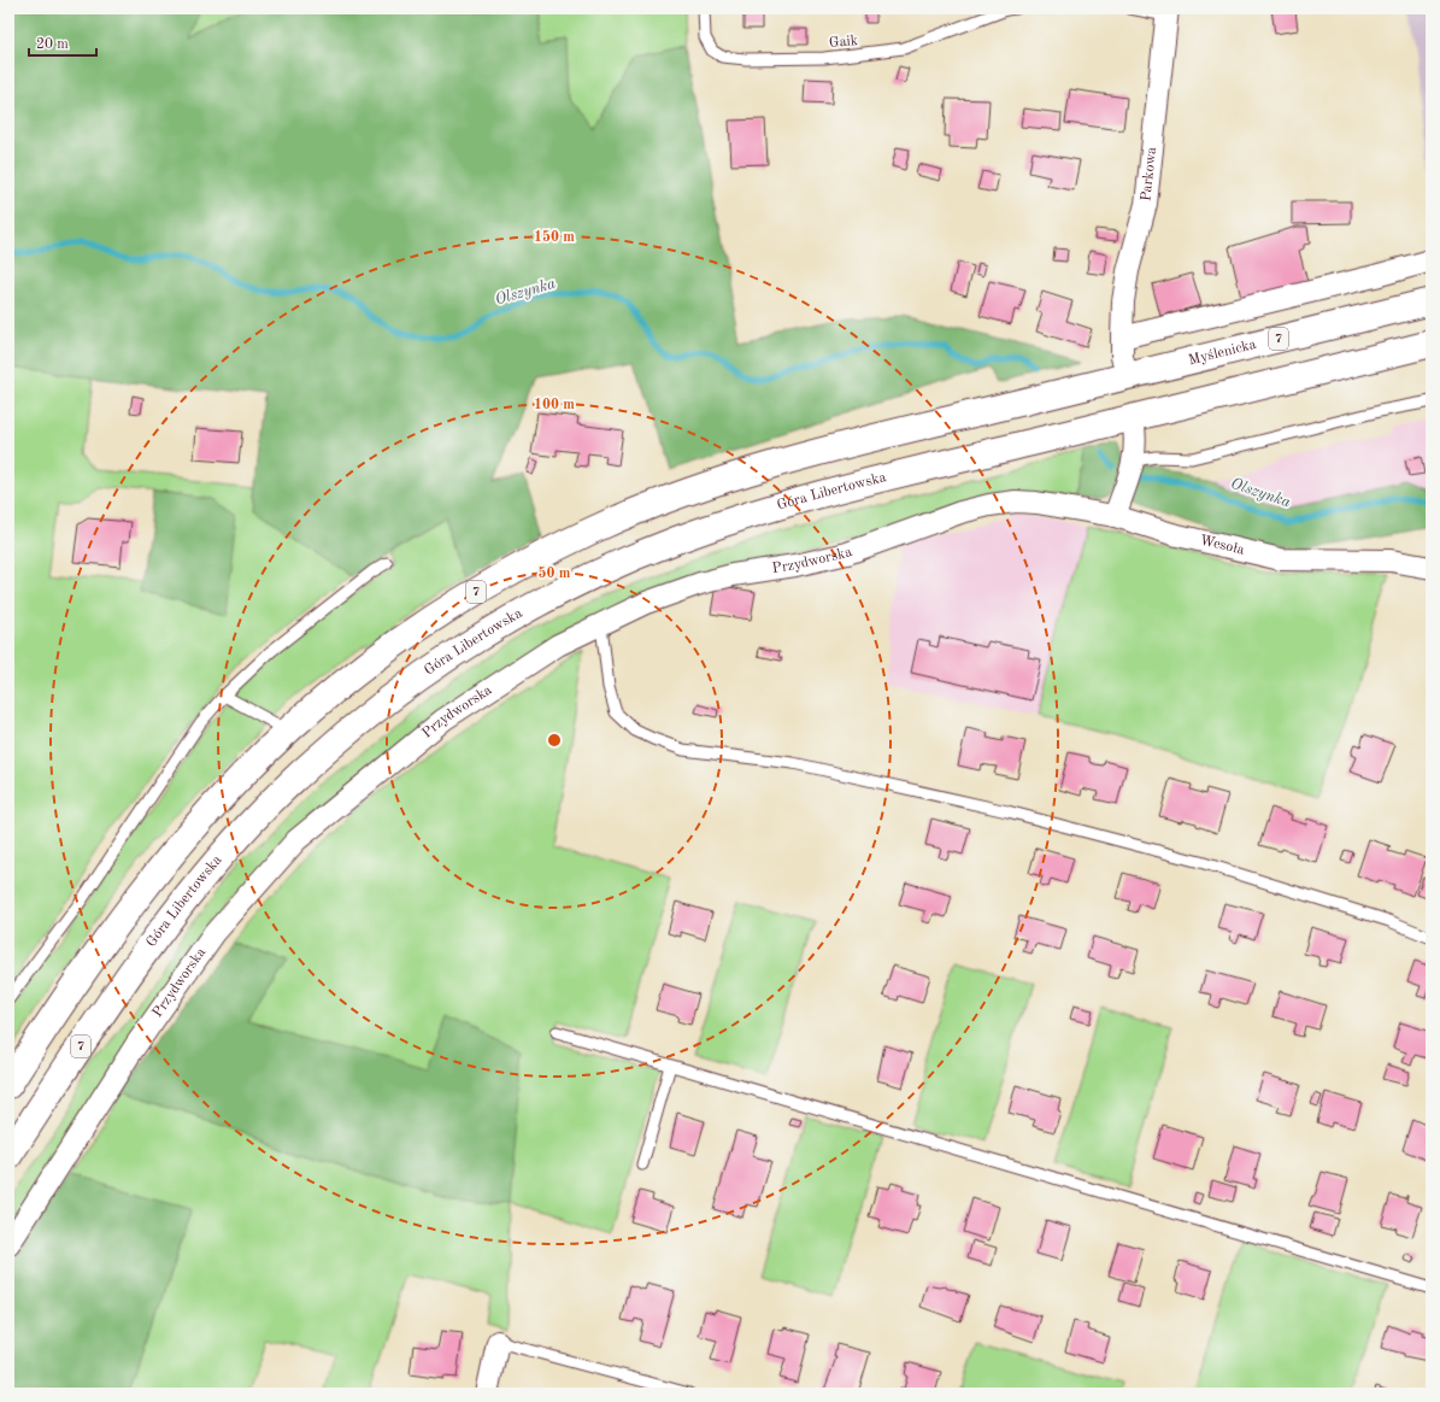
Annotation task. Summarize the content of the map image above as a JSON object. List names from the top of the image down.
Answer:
{
  "streets": {
    "highway": ["7", "Myślenicka", "Góra Libertowska"],
    "street": ["Parkowa", "Wesoła", "Przydworska"],
    "lane": ["Gaik"]
  },
  "crossings": [
    ["Parkowa", "7"],
    ["Parkowa", "Myślenicka"],
    ["7", "Myślenicka"],
    ["7", "Góra Libertowska"],
    ["Wesoła", "Przydworska"]
  ],
  "water": ["Olszynka"],
  "scale_bar": "20 m",
  "rings": ["150 m", "100 m", "50 m"]
}
